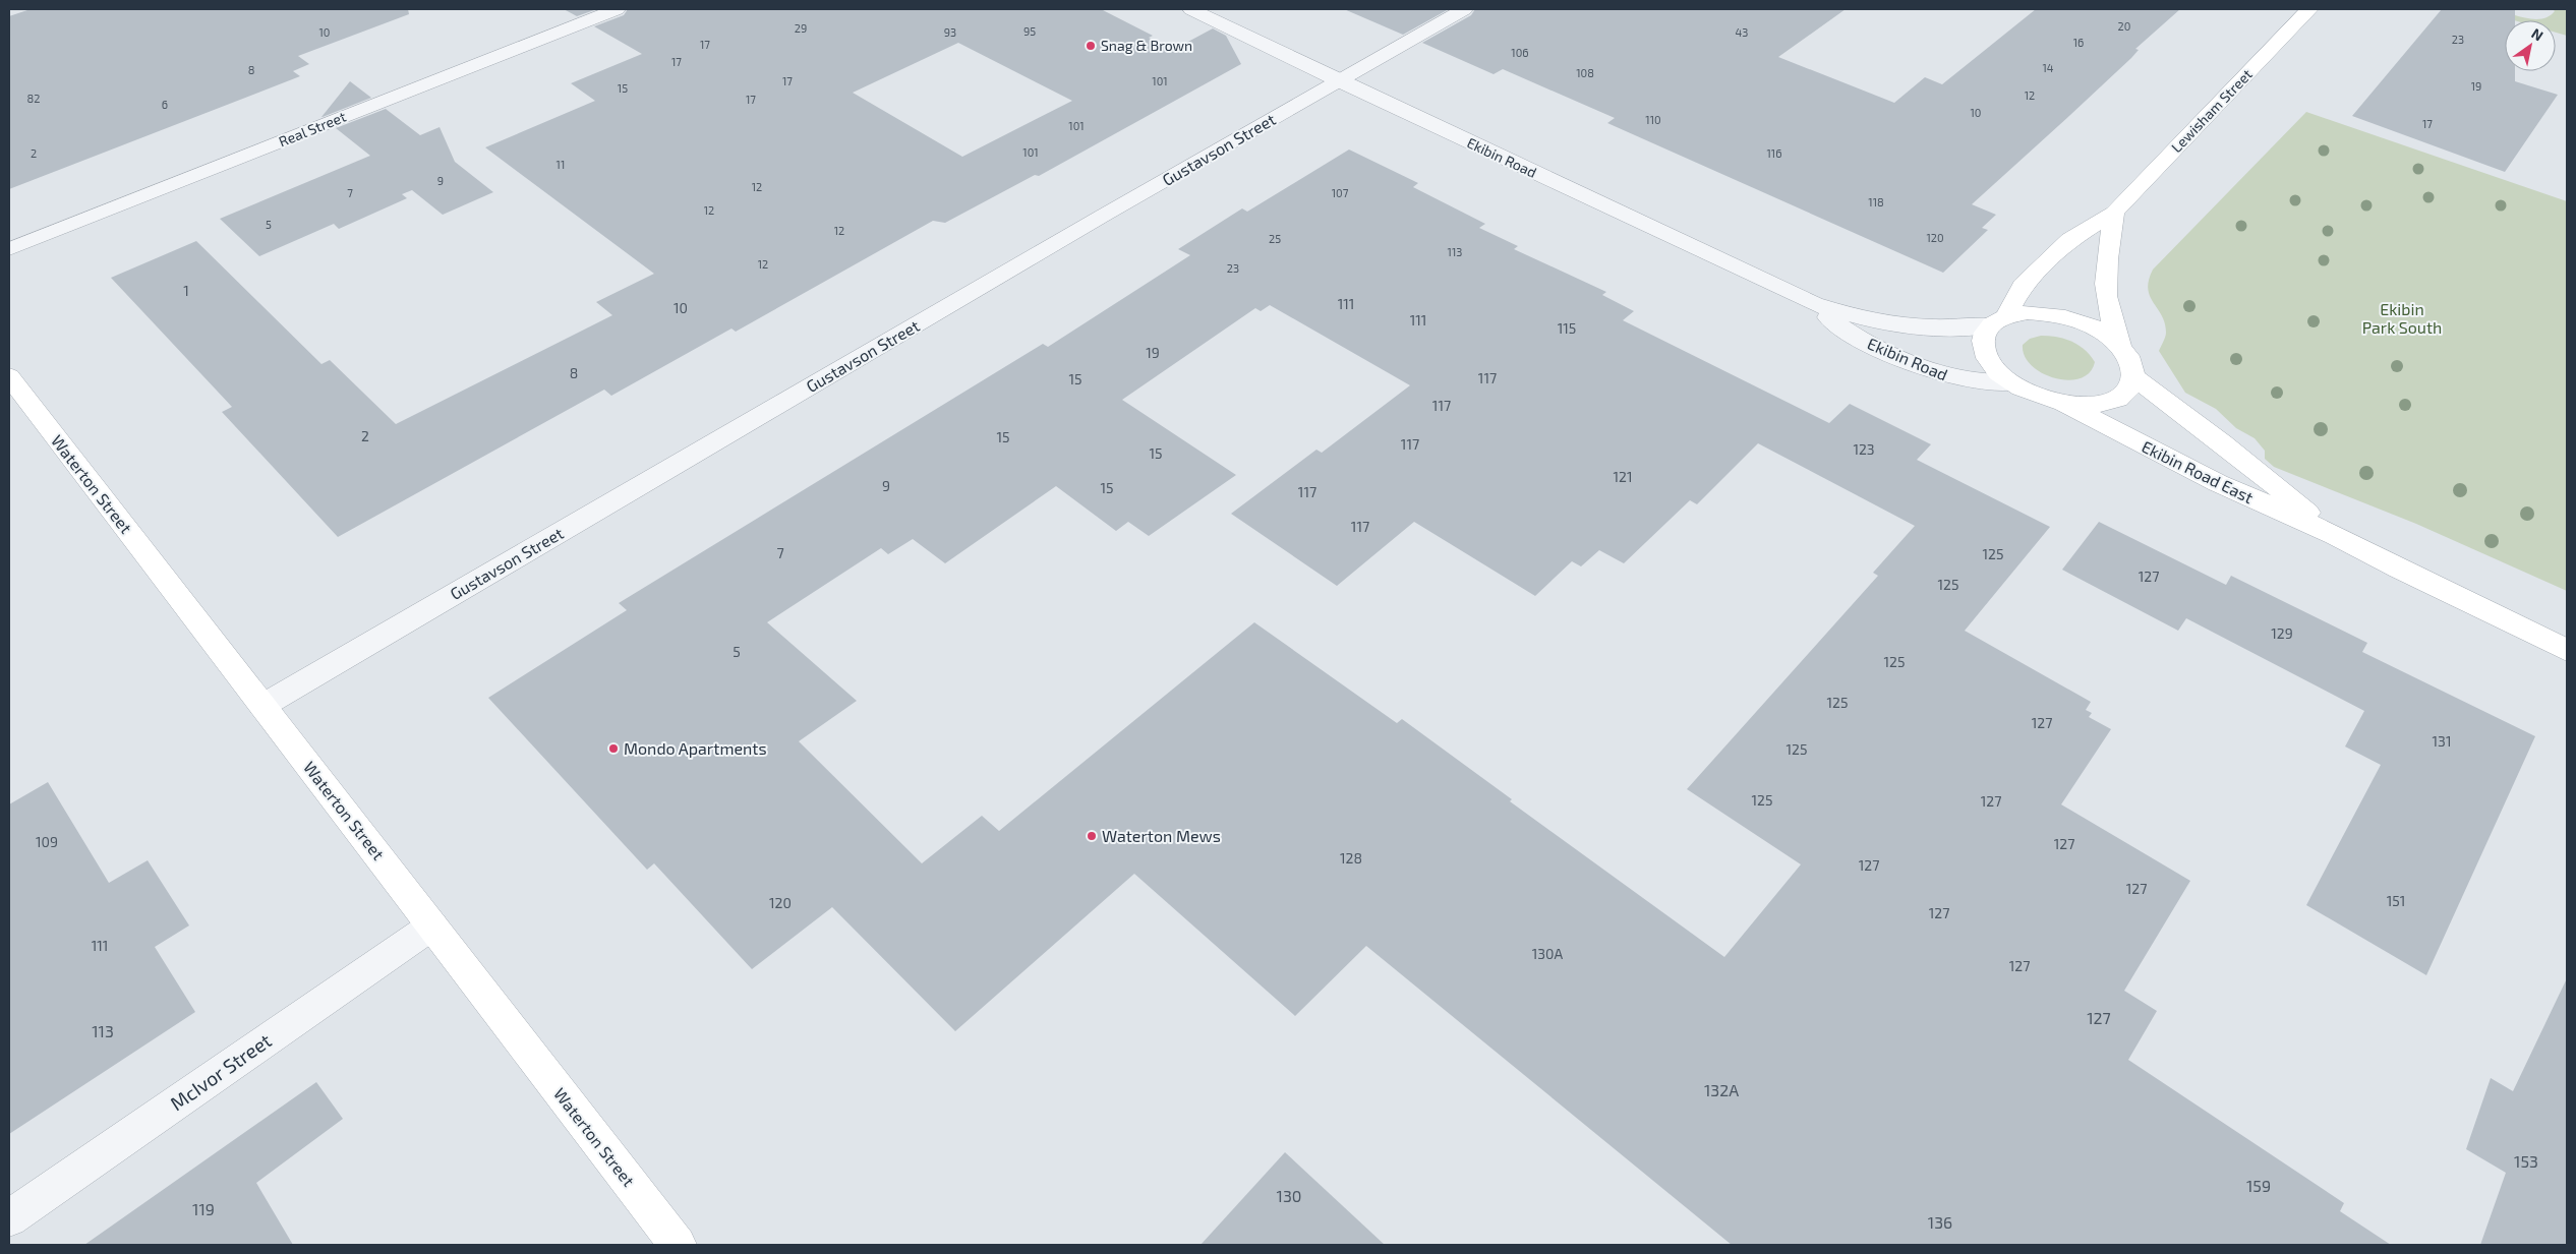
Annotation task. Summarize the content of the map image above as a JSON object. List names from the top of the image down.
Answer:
{
  "streets": {
    "main road": ["Lewisham Street", "Ekibin Road East", "Waterton Street"],
    "street": [
      "Real Street",
      "Gustavson Street",
      "Ekibin Road",
      "McIvor Street"
    ]
  },
  "crossings": [
    ["Lewisham Street", "Ekibin Road"],
    ["Lewisham Street", "Ekibin Road East"],
    ["Gustavson Street", "Ekibin Road"],
    ["Gustavson Street", "Waterton Street"],
    ["Ekibin Road", "Ekibin Road East"],
    ["Waterton Street", "McIvor Street"]
  ],
  "parks": ["Ekibin Park South"],
  "places": ["Snag & Brown", "Mondo Apartments", "Waterton Mews"],
  "house_numbers": [
    "20",
    "29",
    "95",
    "10",
    "93",
    "43",
    "23",
    "16",
    "17",
    "106",
    "17",
    "14",
    "8",
    "108",
    "17",
    "101",
    "19",
    "15",
    "12",
    "82",
    "17",
    "6",
    "10",
    "110",
    "17",
    "101",
    "101",
    "2",
    "116",
    "11",
    "9",
    "12",
    "7",
    "107",
    "118",
    "12",
    "5",
    "12",
    "120",
    "25",
    "113",
    "12",
    "23",
    "1",
    "111",
    "10",
    "111",
    "115",
    "19",
    "8",
    "117",
    "15",
    "117",
    "2",
    "15",
    "117",
    "123",
    "15",
    "121",
    "9",
    "15",
    "117",
    "117",
    "7",
    "125",
    "127",
    "125",
    "129",
    "5",
    "125",
    "125",
    "127",
    "131",
    "125",
    "125",
    "127",
    "109",
    "127",
    "128",
    "127",
    "127",
    "151",
    "120",
    "127",
    "111",
    "130A",
    "127",
    "127",
    "113",
    "132A",
    "153",
    "159",
    "130",
    "119",
    "136"
  ],
  "north": "top right"
}
